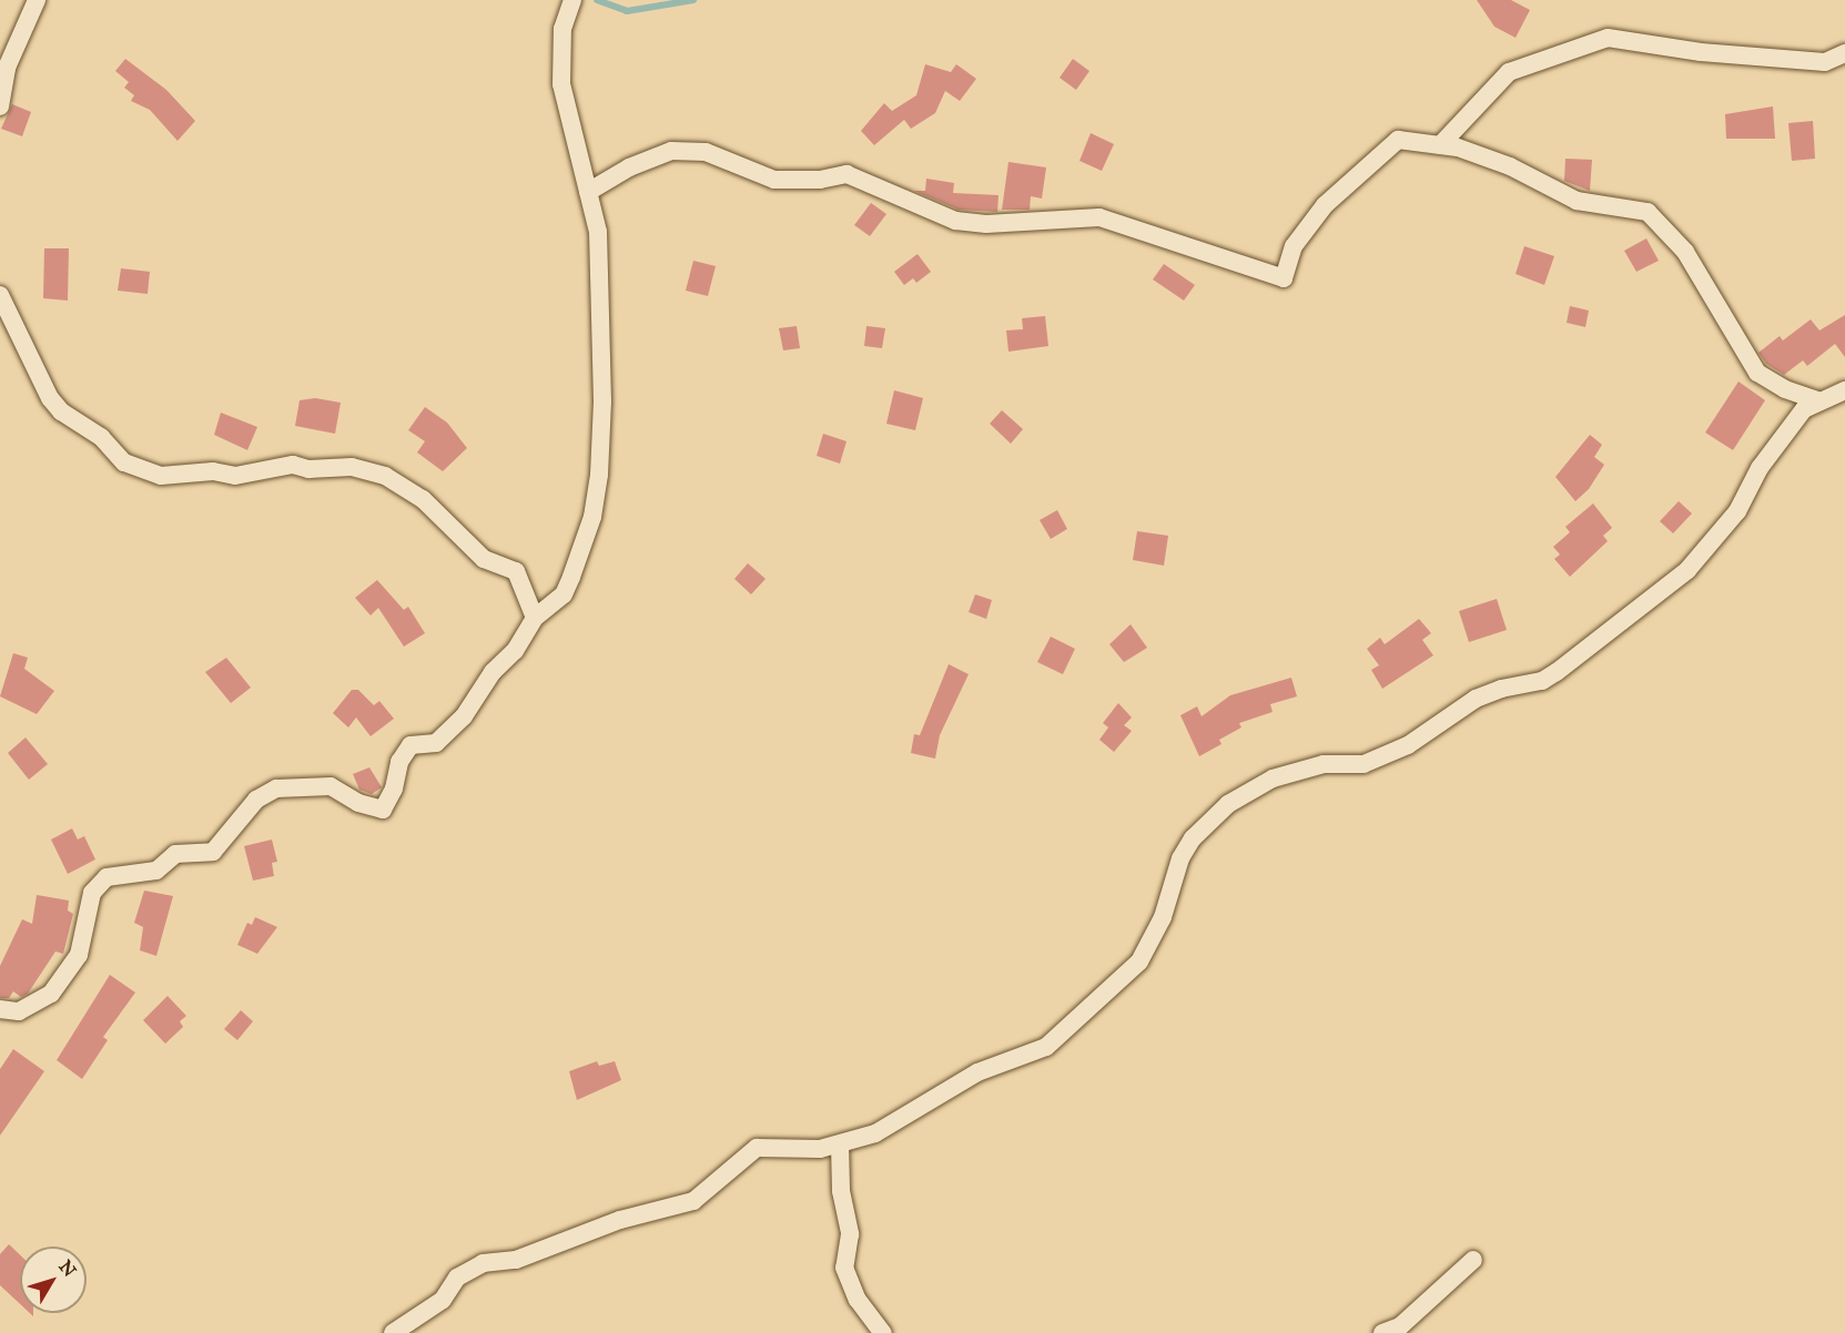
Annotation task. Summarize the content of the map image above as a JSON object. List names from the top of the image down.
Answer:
{
  "north": "top right"
}
